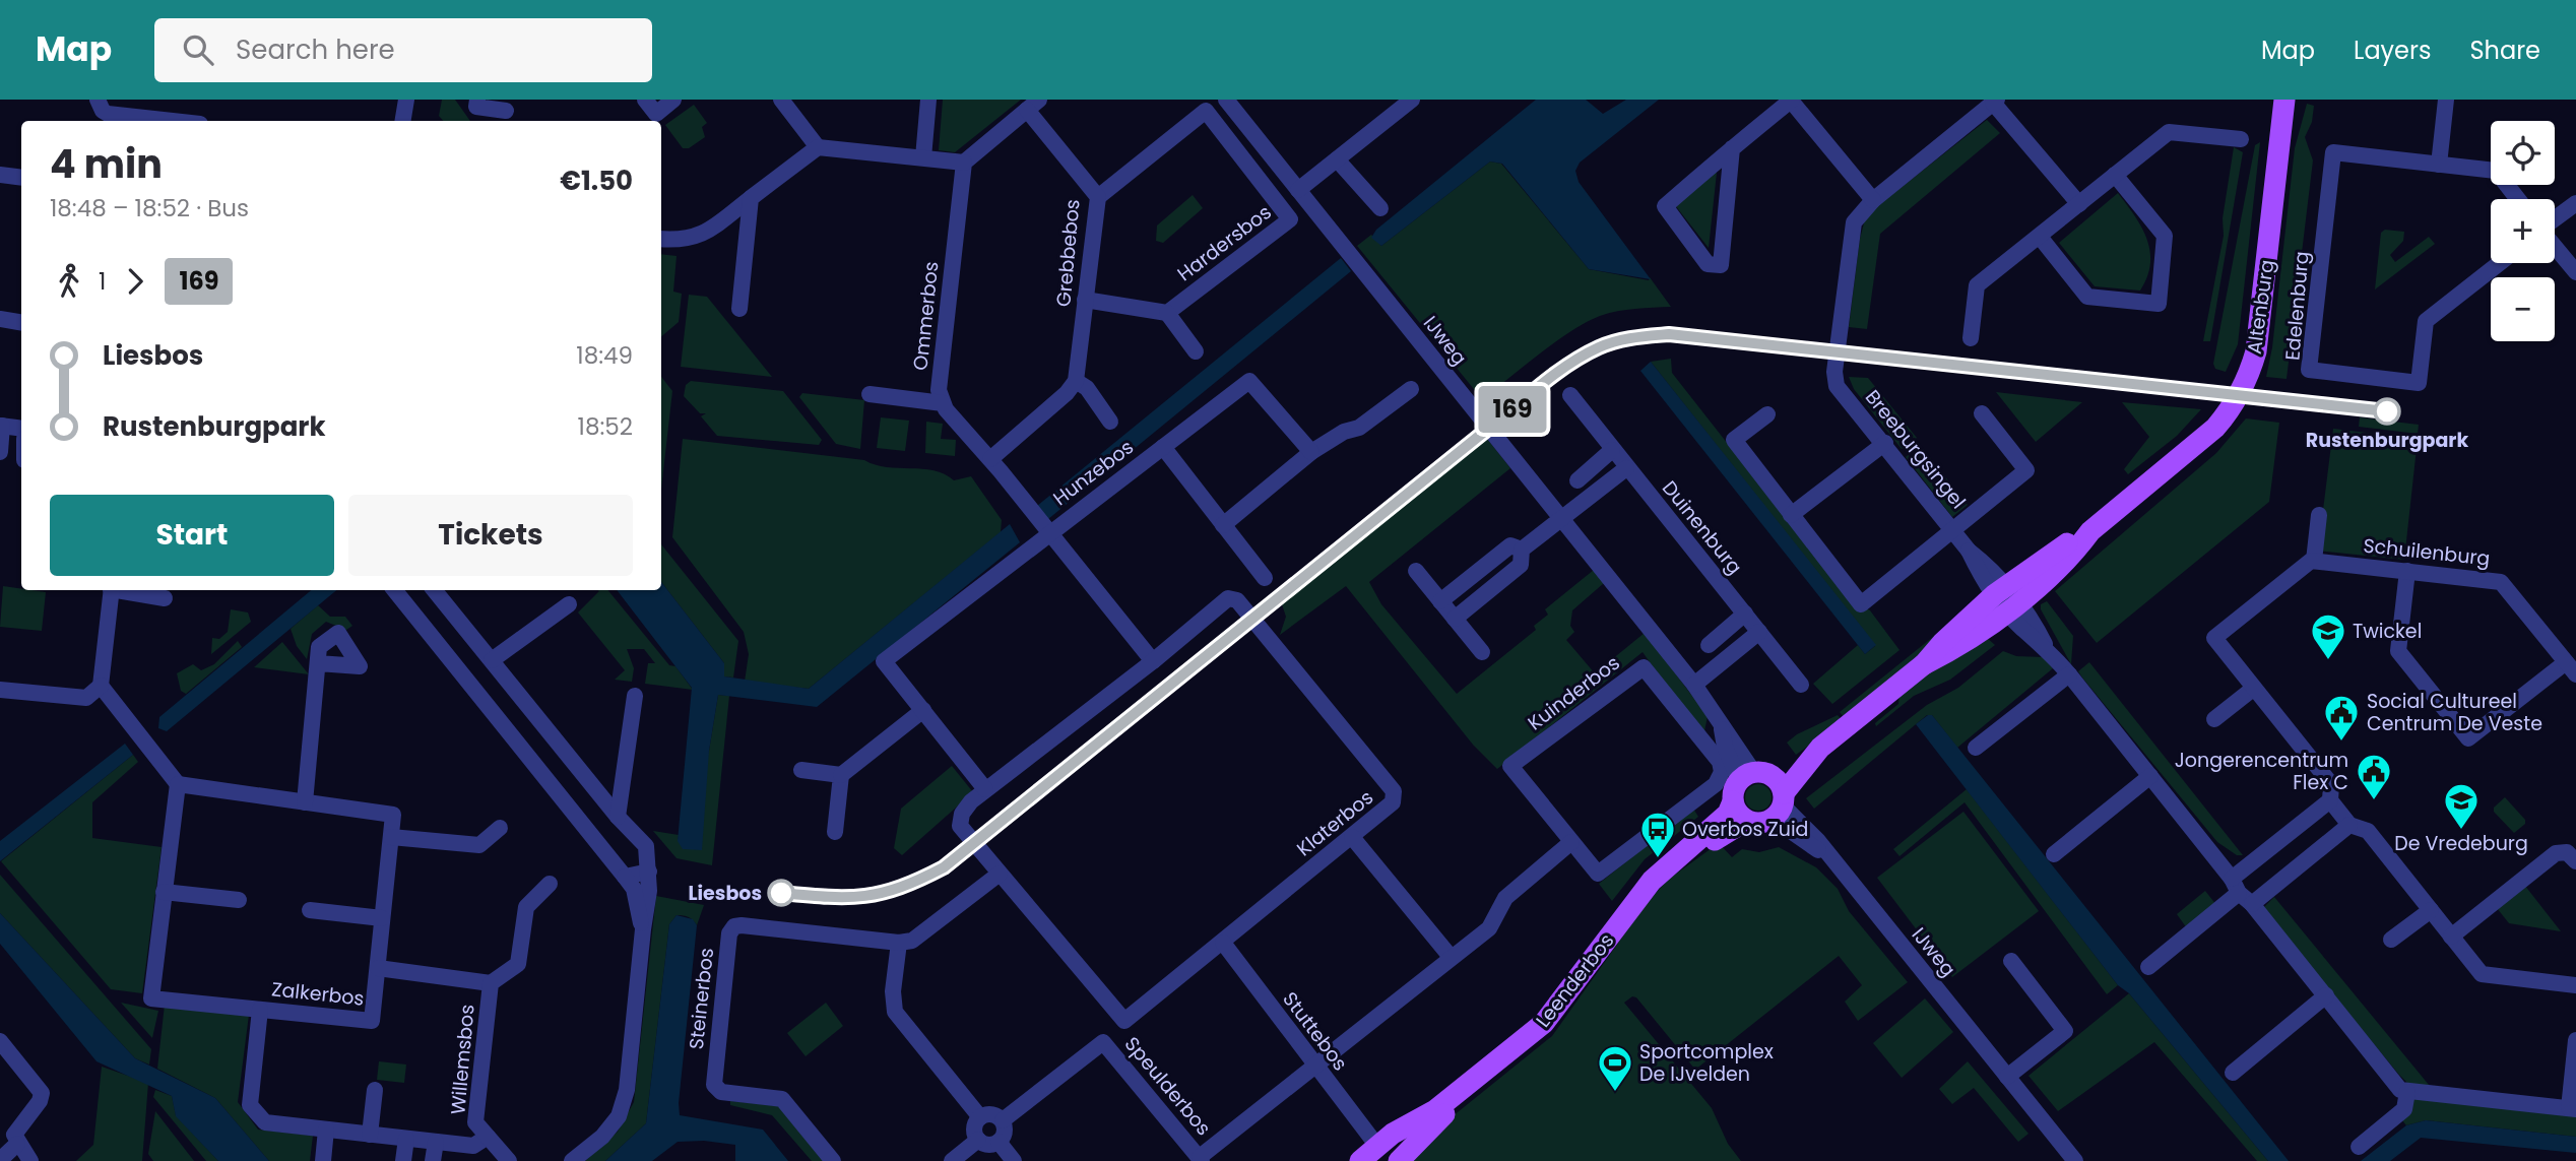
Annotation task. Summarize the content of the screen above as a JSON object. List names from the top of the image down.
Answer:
{
  "streets": {
    "main road": ["Altenburg", "Leenderbos"],
    "street": [
      "Hardersbos",
      "Grebbebos",
      "Edelenburg",
      "Ommerbos",
      "IJweg",
      "Breeburgsingel",
      "Hunzebos",
      "Duinenburg",
      "Schuilenburg",
      "Kuinderbos",
      "Klaterbos",
      "Zalkerbos",
      "Steinerbos",
      "Stuttebos",
      "Willemsbos",
      "Speulderbos"
    ]
  },
  "crossings": [
    ["Hardersbos", "Grebbebos"],
    ["Altenburg", "IJweg"],
    ["Altenburg", "Breeburgsingel"],
    ["Klaterbos", "Stuttebos"],
    ["Leenderbos", "Stuttebos"],
    ["Zalkerbos", "Willemsbos"]
  ],
  "places": {
    "other": ["Rustenburgpark", "Liesbos"],
    "school or university": ["Twickel", "De Vredeburg"],
    "public building": ["Social Cultureel Centrum De Veste", "Jongerencentrum Flex C"],
    "bus stop": ["Overbos Zuid"],
    "sports": ["Sportcomplex De IJvelden"]
  },
  "lines": ["bus line 169"],
  "page": {
    "header": "Map",
    "search": "Search here",
    "nav": ["Map", "Layers", "Share"],
    "on_map": "169",
    "map_buttons": ["+", "−"],
    "heading": ["4 min", "18:48 – 18:52 · Bus", "€1.50"],
    "legs": ["1", "169"],
    "list": [
      {
        "name": "Liesbos",
        "value": "18:49"
      },
      {
        "name": "Rustenburgpark",
        "value": "18:52"
      }
    ],
    "buttons": ["Start", "Tickets"]
  }
}
